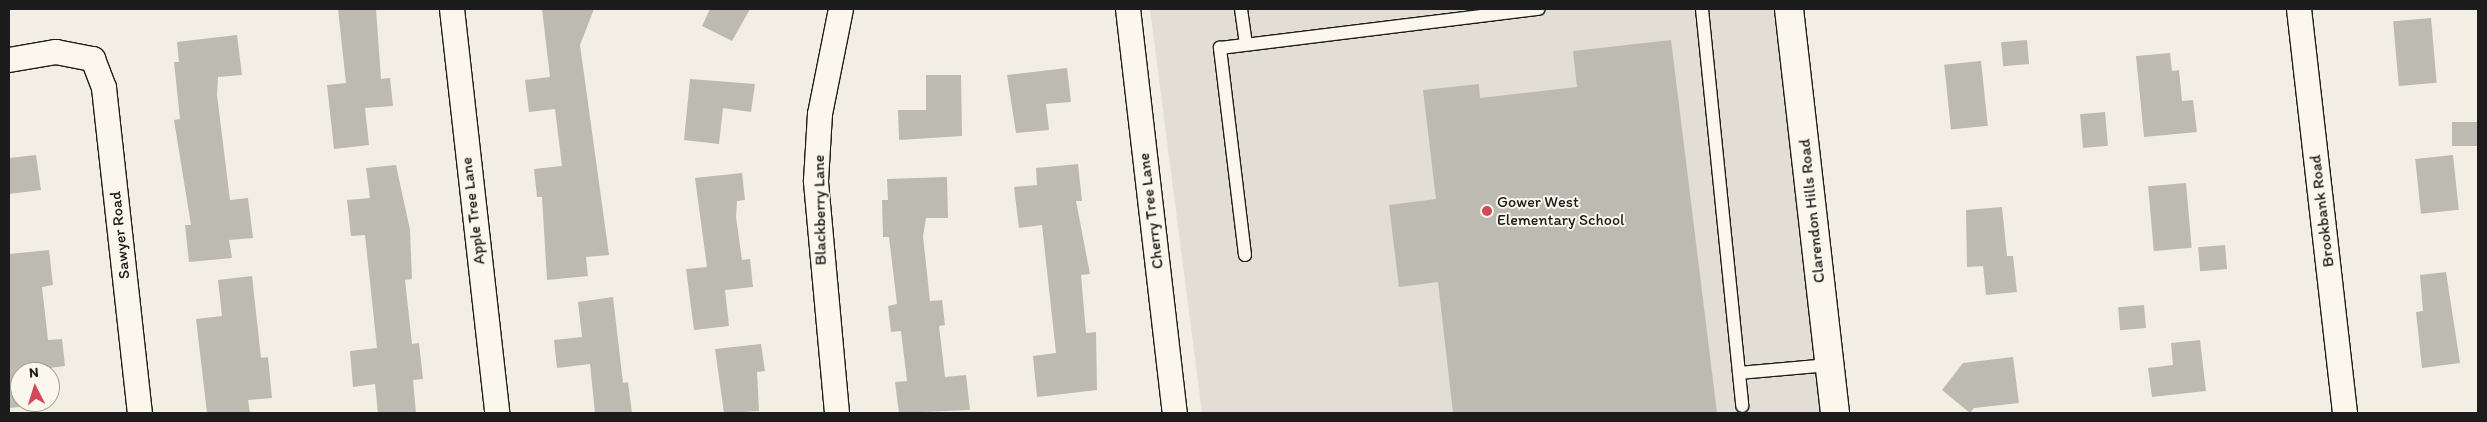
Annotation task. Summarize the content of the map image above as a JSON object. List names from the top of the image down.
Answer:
{
  "streets": {
    "street": [
      "Blackberry Lane",
      "Apple Tree Lane",
      "Cherry Tree Lane",
      "Clarendon Hills Road",
      "Brookbank Road",
      "Sawyer Road"
    ]
  },
  "places": ["Gower West Elementary School"],
  "north": "top"
}
